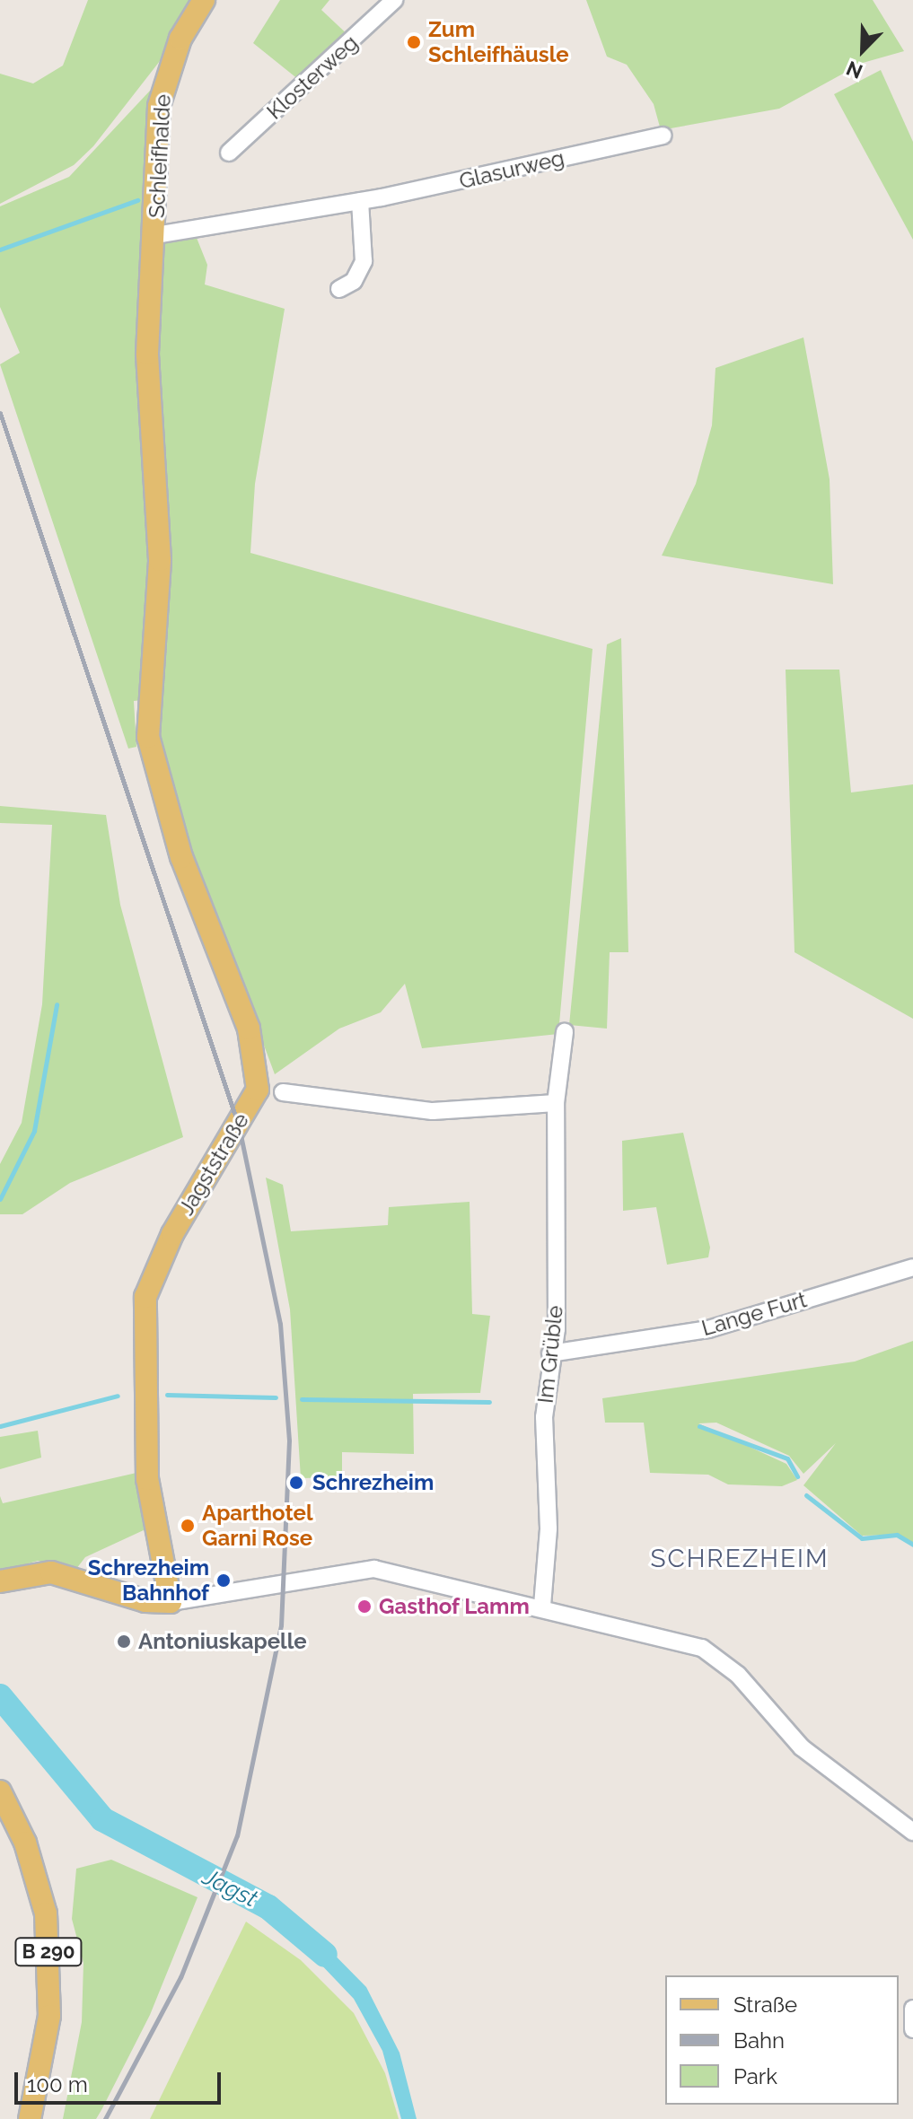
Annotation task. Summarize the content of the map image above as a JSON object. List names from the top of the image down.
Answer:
{
  "streets": {
    "main road": ["Schleifhalde", "Jagststraße", "B 290"],
    "street": [
      "Klosterweg",
      "Glasurweg",
      "Lange Furt",
      "Im Grüble"
    ]
  },
  "crossings": [
    ["Schleifhalde", "Glasurweg"],
    ["Schleifhalde", "Jagststraße"],
    ["Lange Furt", "Im Grüble"]
  ],
  "districts": ["SCHREZHEIM"],
  "water": ["Jagst"],
  "places": [
    "Zum Schleifhäusle",
    "Schrezheim",
    "Aparthotel Garni Rose",
    "Schrezheim Bahnhof",
    "Gasthof Lamm",
    "Antoniuskapelle"
  ],
  "legend": ["Straße", "Bahn", "Park"],
  "scale_bar": "100 m",
  "north": "bottom left"
}
